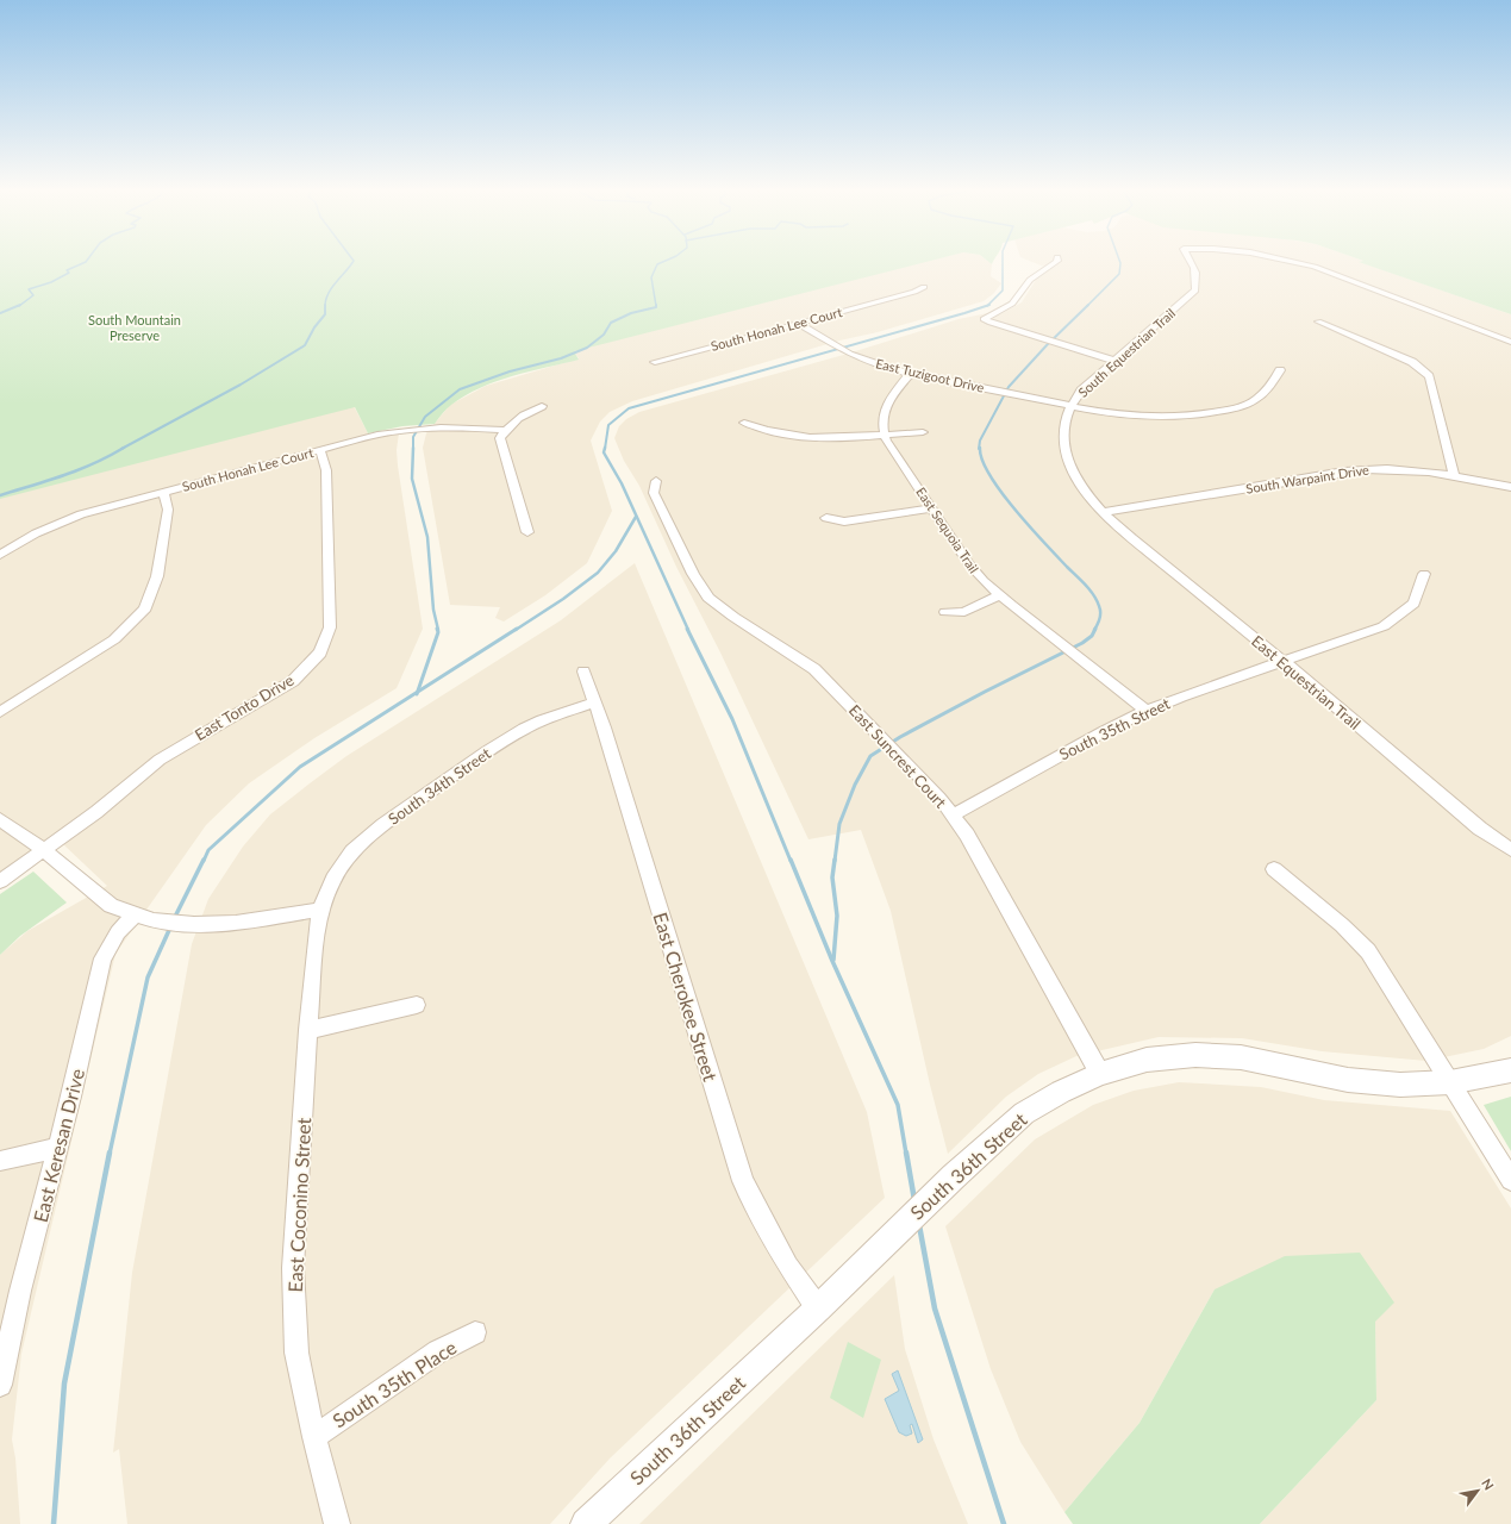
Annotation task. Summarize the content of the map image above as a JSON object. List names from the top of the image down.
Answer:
{
  "streets": {
    "street": [
      "South Honah Lee Court",
      "South Equestrian Trail",
      "East Tuzigoot Drive",
      "South Warpaint Drive",
      "East Sequoia Trail",
      "East Equestrian Trail",
      "East Tonto Drive",
      "South 35th Street",
      "East Suncrest Court",
      "South 34th Street",
      "East Cherokee Street",
      "East Keresan Drive",
      "South 36th Street",
      "East Coconino Street",
      "South 35th Place"
    ]
  },
  "crossings": [
    ["South Honah Lee Court", "East Tuzigoot Drive"],
    ["South Honah Lee Court", "East Tonto Drive"],
    ["South Equestrian Trail", "East Tuzigoot Drive"],
    ["South Equestrian Trail", "South Warpaint Drive"],
    ["South Equestrian Trail", "East Equestrian Trail"],
    ["East Tuzigoot Drive", "East Sequoia Trail"],
    ["South Warpaint Drive", "East Equestrian Trail"],
    ["East Sequoia Trail", "South 35th Street"],
    ["East Equestrian Trail", "South 35th Street"],
    ["South 35th Street", "East Suncrest Court"],
    ["East Suncrest Court", "South 36th Street"],
    ["South 34th Street", "East Cherokee Street"],
    ["South 34th Street", "East Coconino Street"],
    ["East Cherokee Street", "South 36th Street"],
    ["East Coconino Street", "South 35th Place"]
  ],
  "parks": ["South Mountain Preserve"],
  "north": "top right"
}
